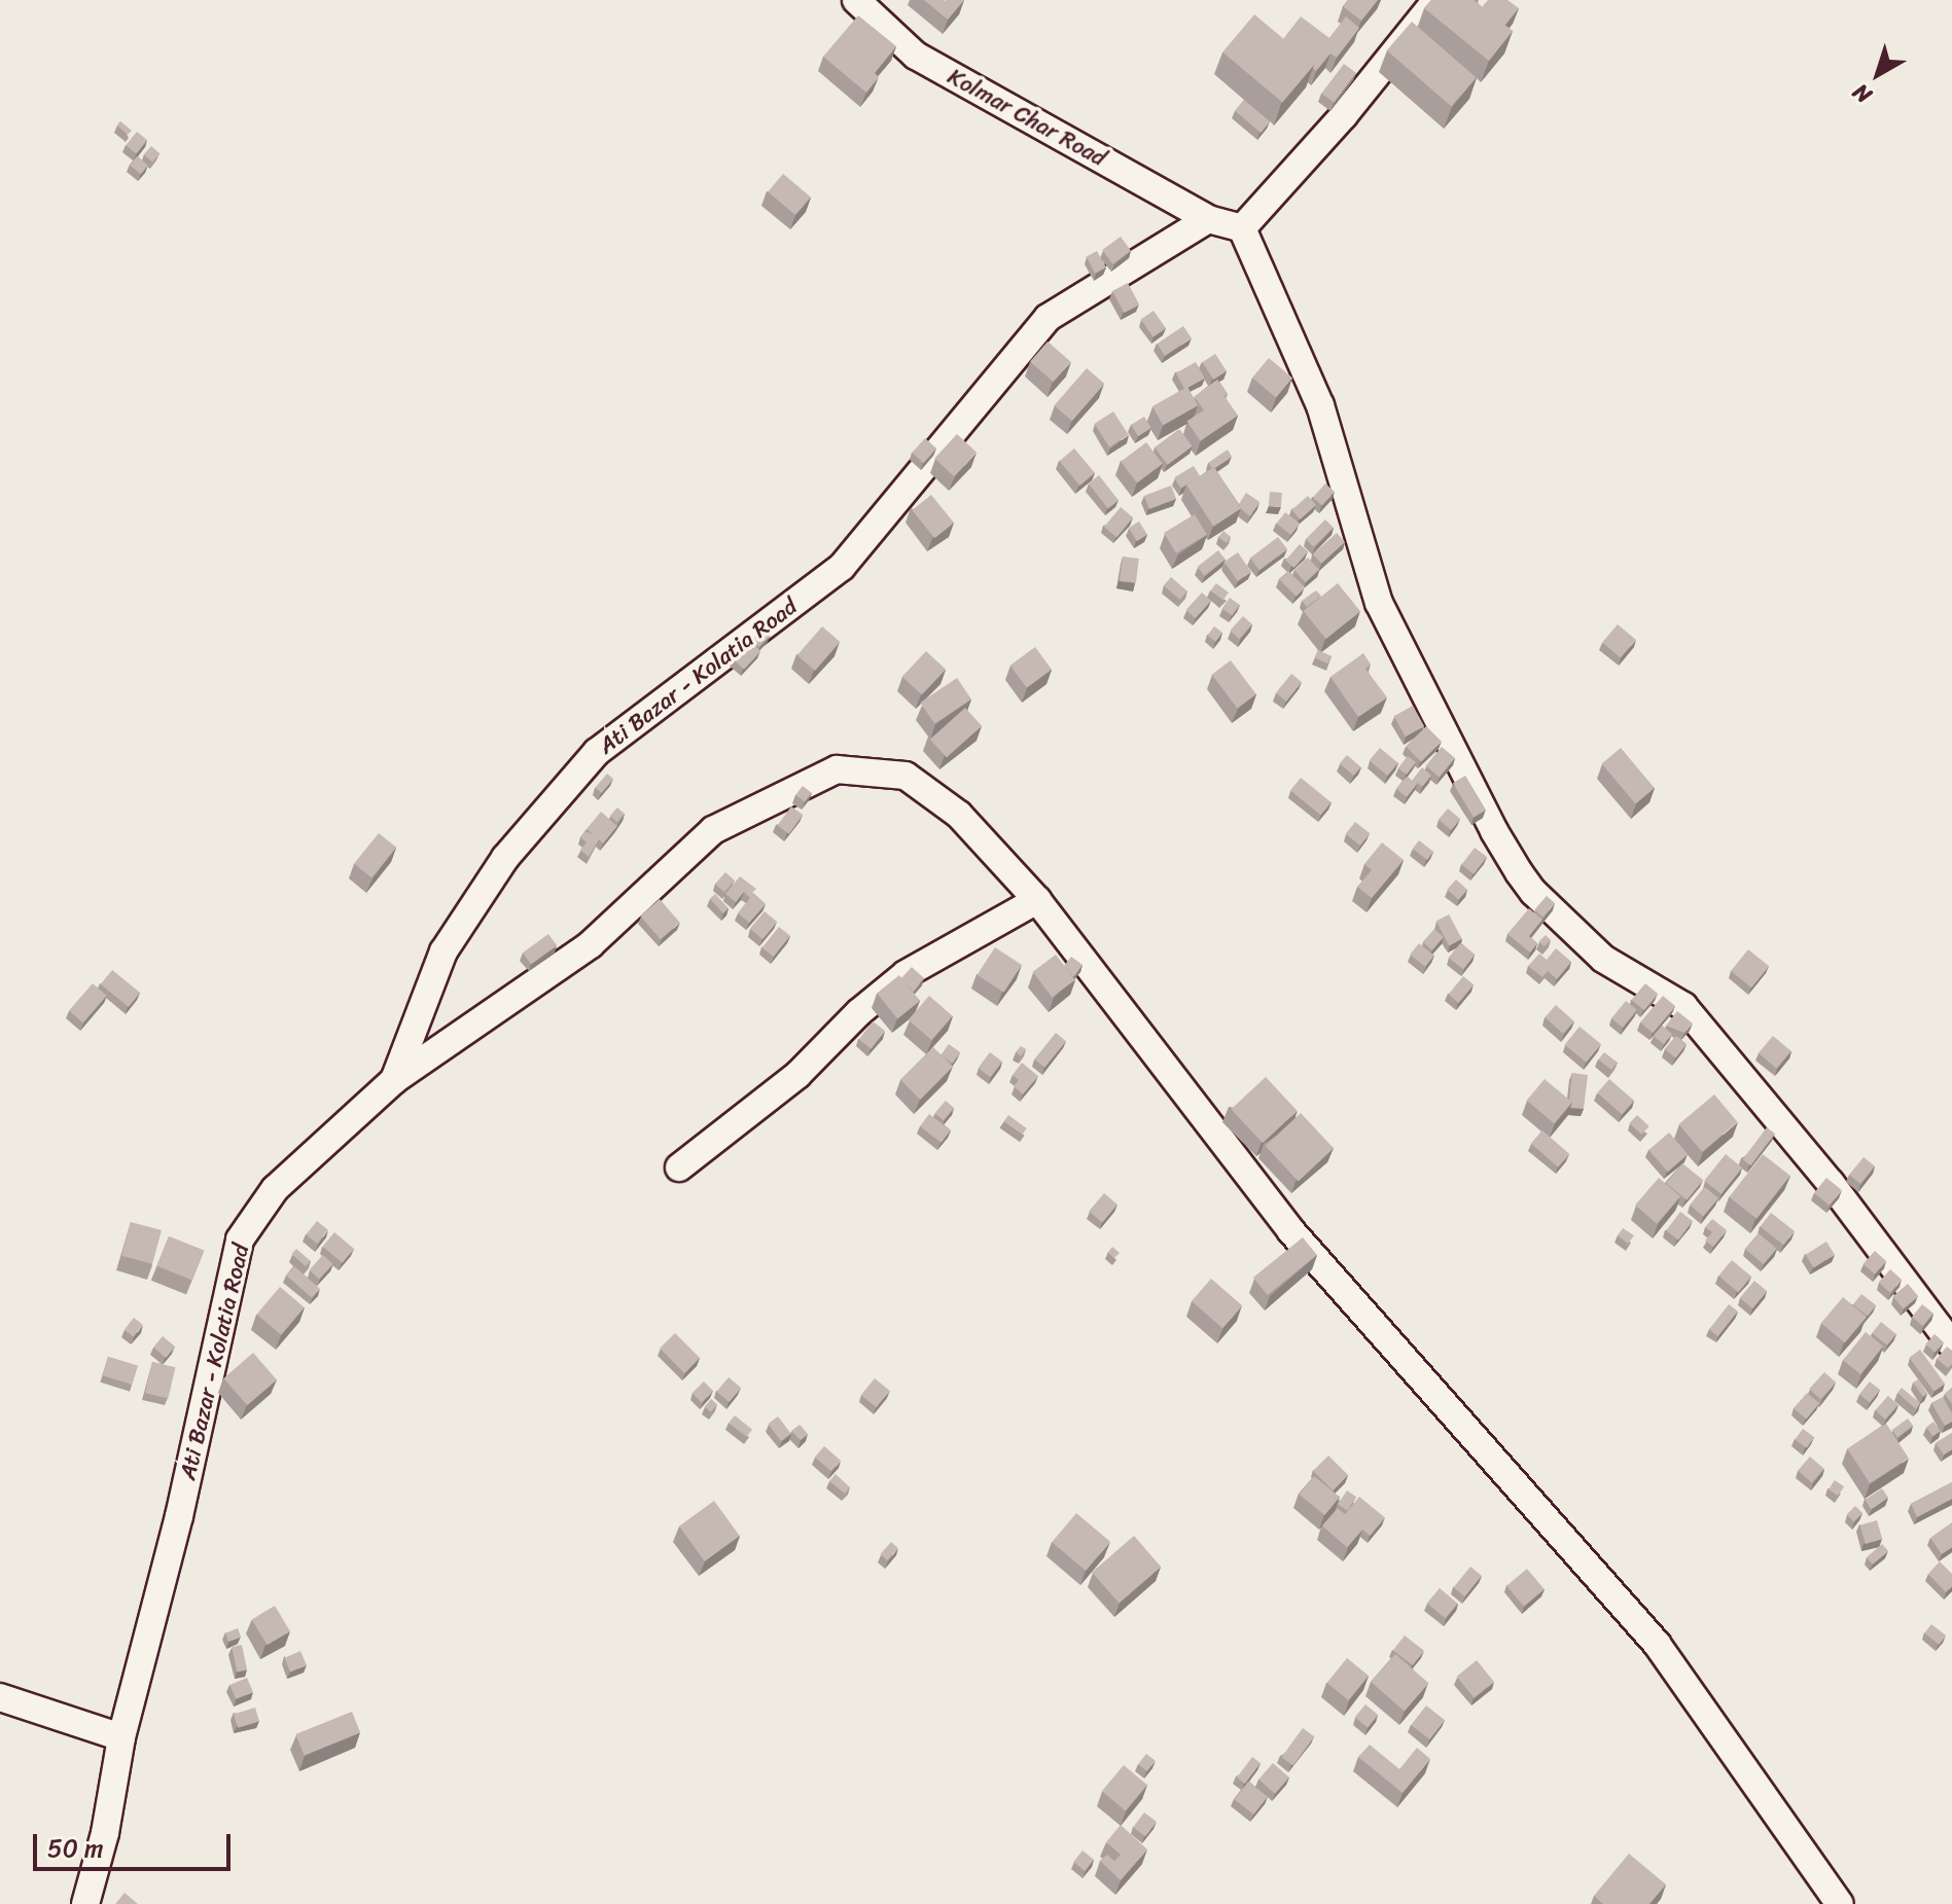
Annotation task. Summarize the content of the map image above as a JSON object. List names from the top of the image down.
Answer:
{
  "streets": {
    "street": ["Kolmar Char Road", "Ati Bazar - Kolatia Road"]
  },
  "crossings": [
    ["Kolmar Char Road", "Ati Bazar - Kolatia Road"]
  ],
  "scale_bar": "50 m",
  "north": "bottom left"
}
